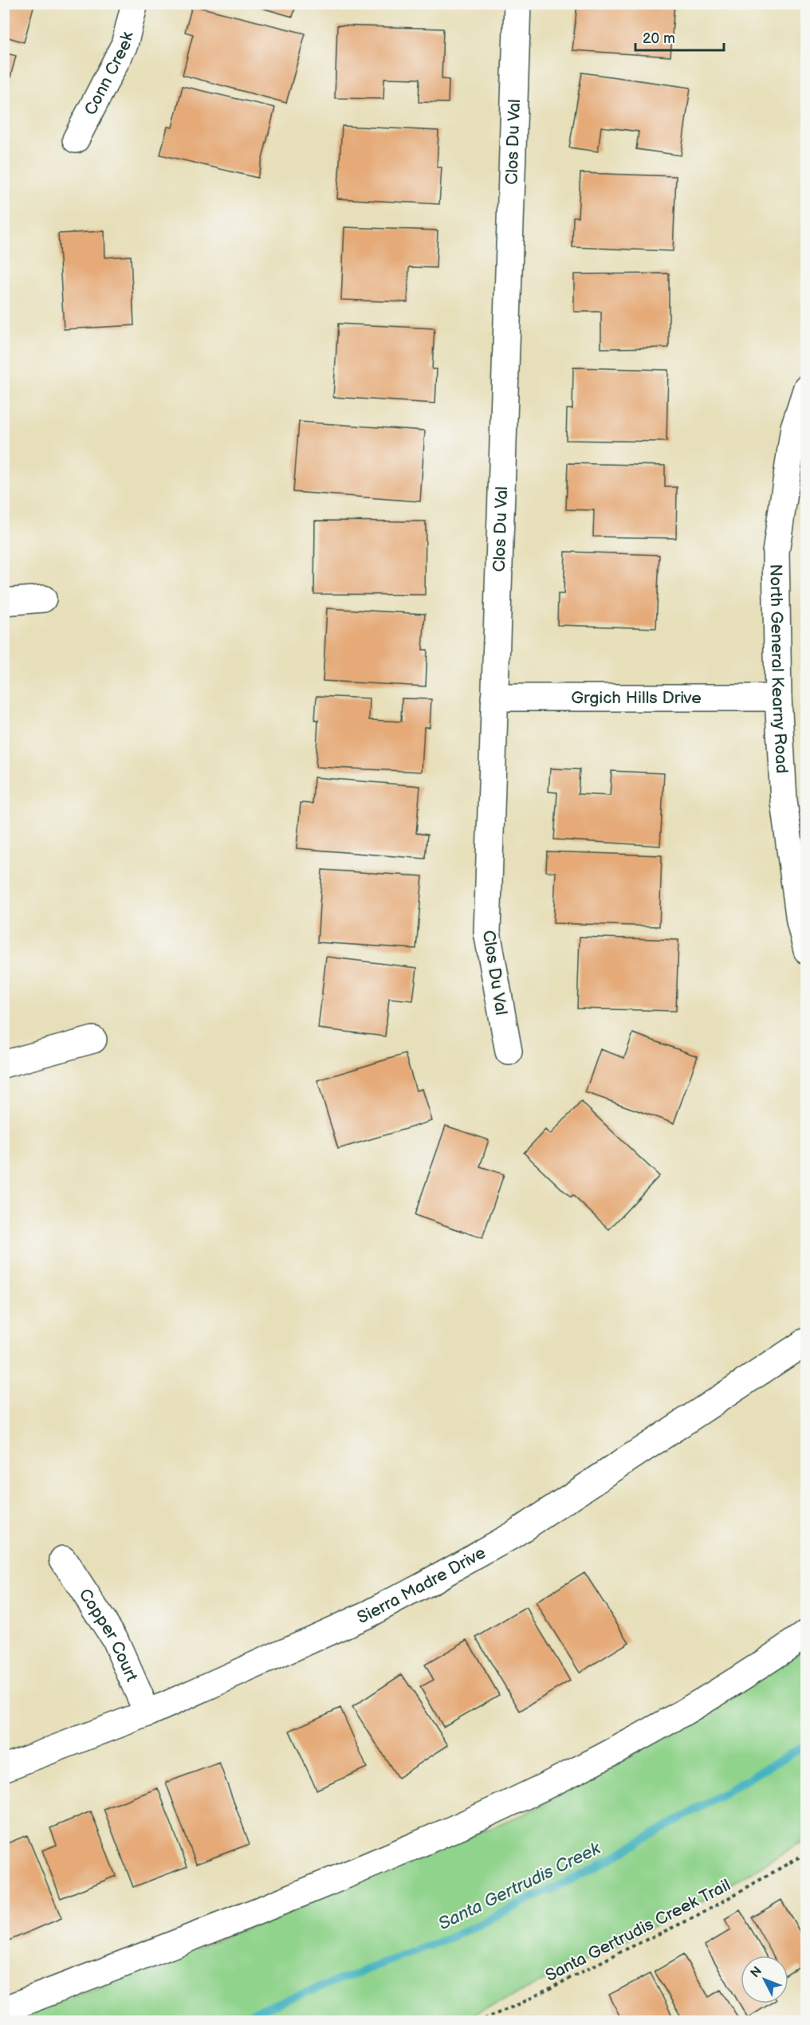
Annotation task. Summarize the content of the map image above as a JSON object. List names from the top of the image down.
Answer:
{
  "streets": {
    "street": [
      "Conn Creek",
      "Clos Du Val",
      "North General Kearny Road",
      "Grgich Hills Drive",
      "Sierra Madre Drive",
      "Copper Court"
    ],
    "path": ["Santa Gertrudis Creek Trail"]
  },
  "crossings": [
    ["Clos Du Val", "Grgich Hills Drive"],
    ["North General Kearny Road", "Grgich Hills Drive"],
    ["Sierra Madre Drive", "Copper Court"]
  ],
  "water": ["Santa Gertrudis Creek"],
  "scale_bar": "20 m",
  "north": "top left"
}
